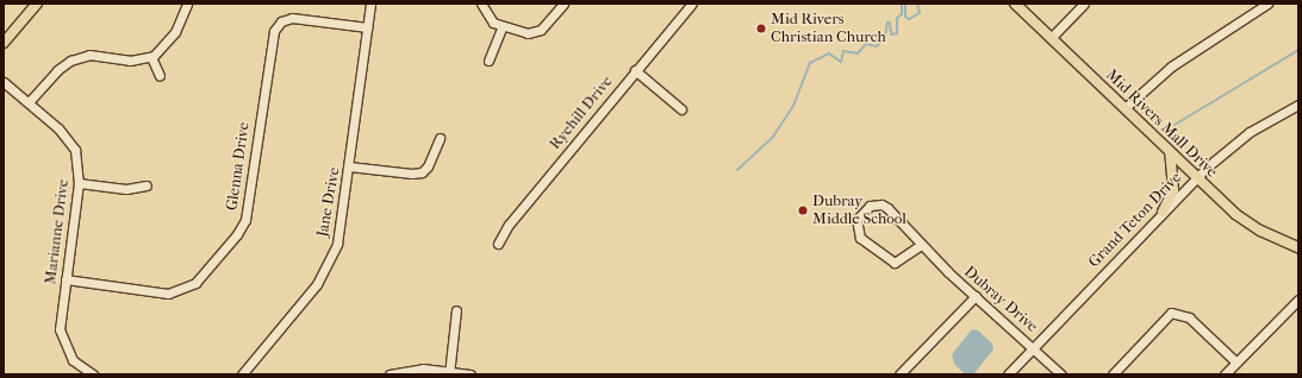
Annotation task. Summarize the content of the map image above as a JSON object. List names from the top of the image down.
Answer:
{
  "streets": {
    "main road": ["Mid Rivers Mall Drive"],
    "street": [
      "Ryehill Drive",
      "Glenna Drive",
      "Jane Drive",
      "Grand Teton Drive",
      "Marianne Drive",
      "Dubray Drive"
    ]
  },
  "crossings": [
    ["Mid Rivers Mall Drive", "Grand Teton Drive"],
    ["Glenna Drive", "Jane Drive"],
    ["Glenna Drive", "Marianne Drive"],
    ["Grand Teton Drive", "Dubray Drive"]
  ],
  "places": ["Mid Rivers Christian Church", "Dubray Middle School"]
}
